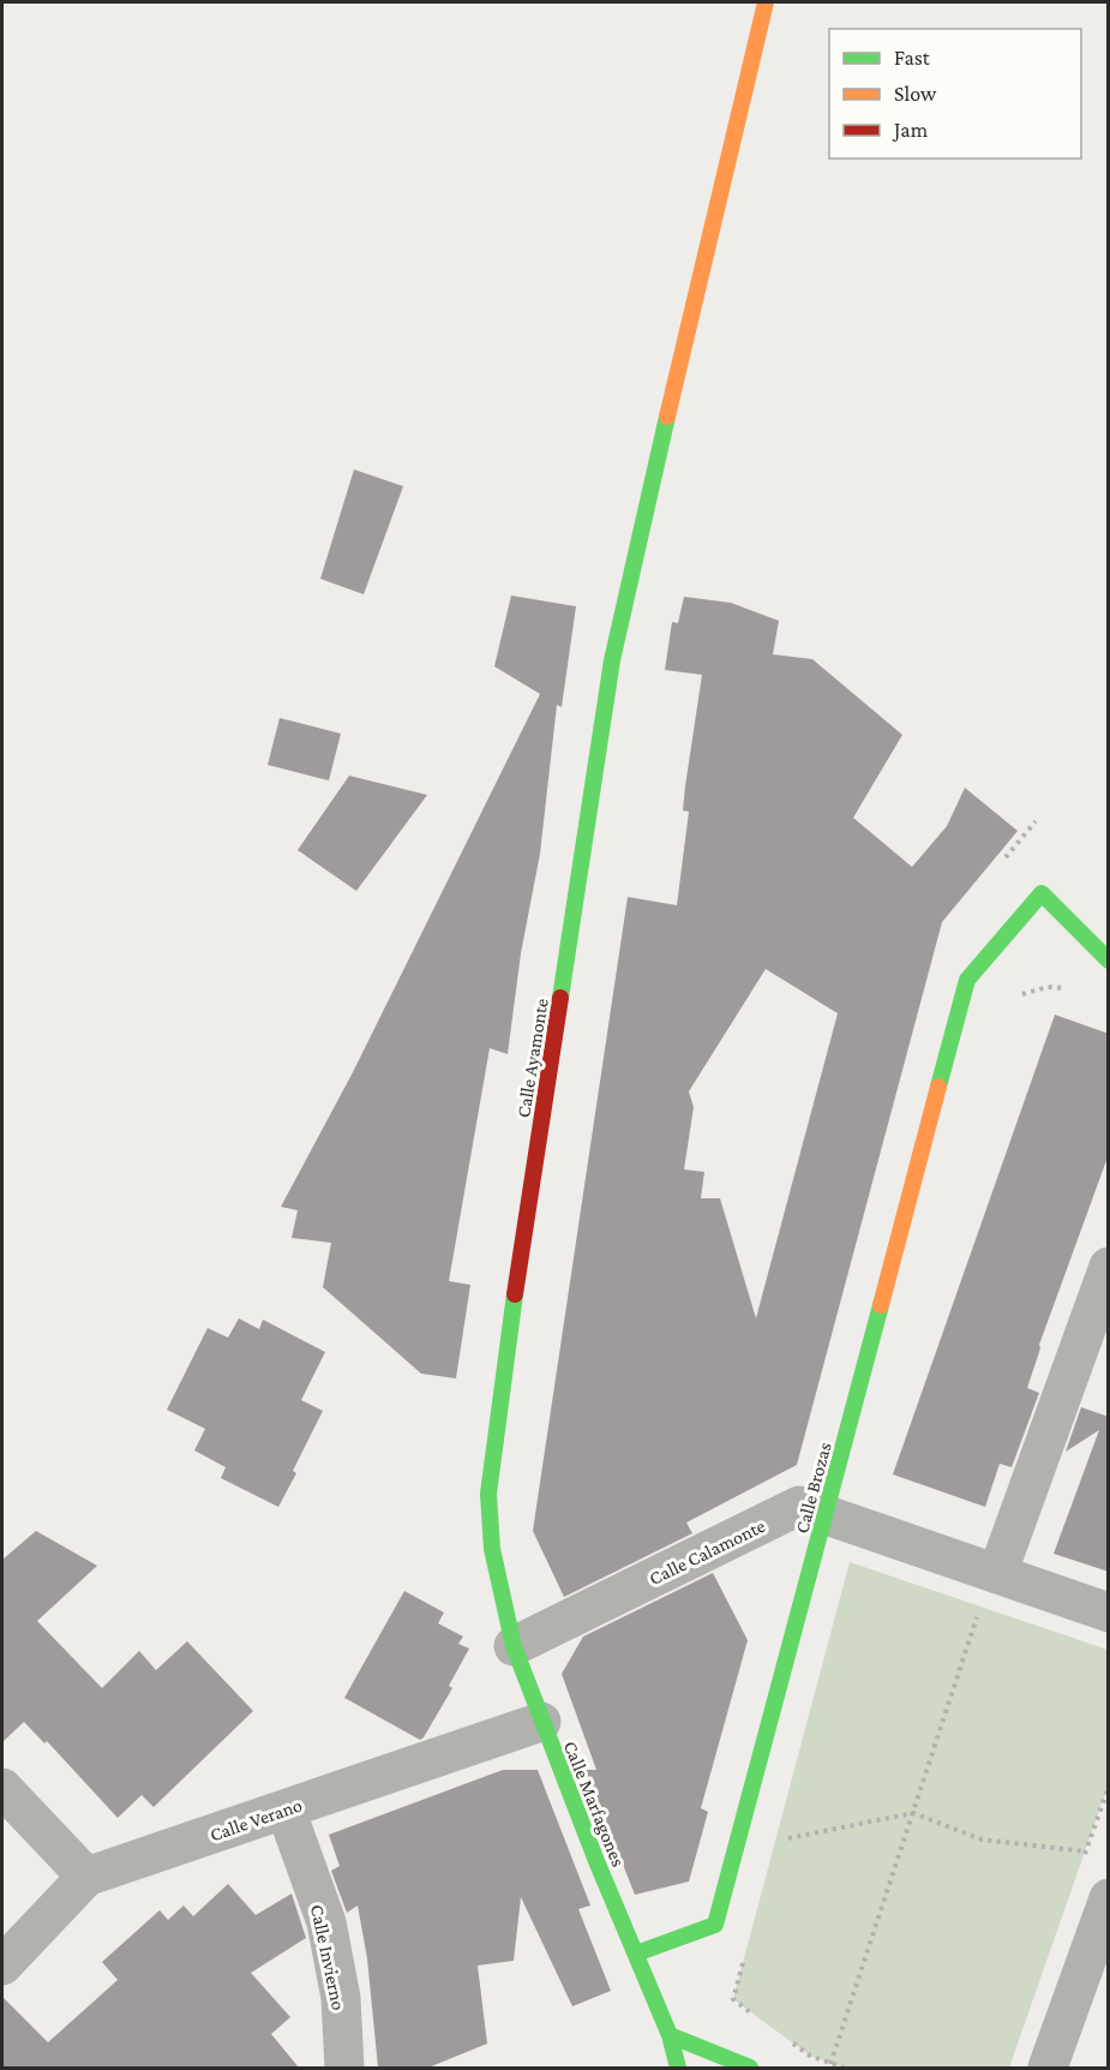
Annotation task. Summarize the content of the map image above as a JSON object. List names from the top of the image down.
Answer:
{
  "streets": {
    "main road": ["Calle Ayamonte", "Calle Brozas", "Calle Marfagones"],
    "street": ["Calle Calamonte", "Calle Verano", "Calle Invierno"]
  },
  "crossings": [
    ["Calle Ayamonte", "Calle Marfagones"],
    ["Calle Brozas", "Calle Calamonte"],
    ["Calle Brozas", "Calle Marfagones"],
    ["Calle Calamonte", "Calle Marfagones"],
    ["Calle Marfagones", "Calle Verano"],
    ["Calle Verano", "Calle Invierno"]
  ],
  "legend": ["Fast", "Slow", "Jam"]
}
